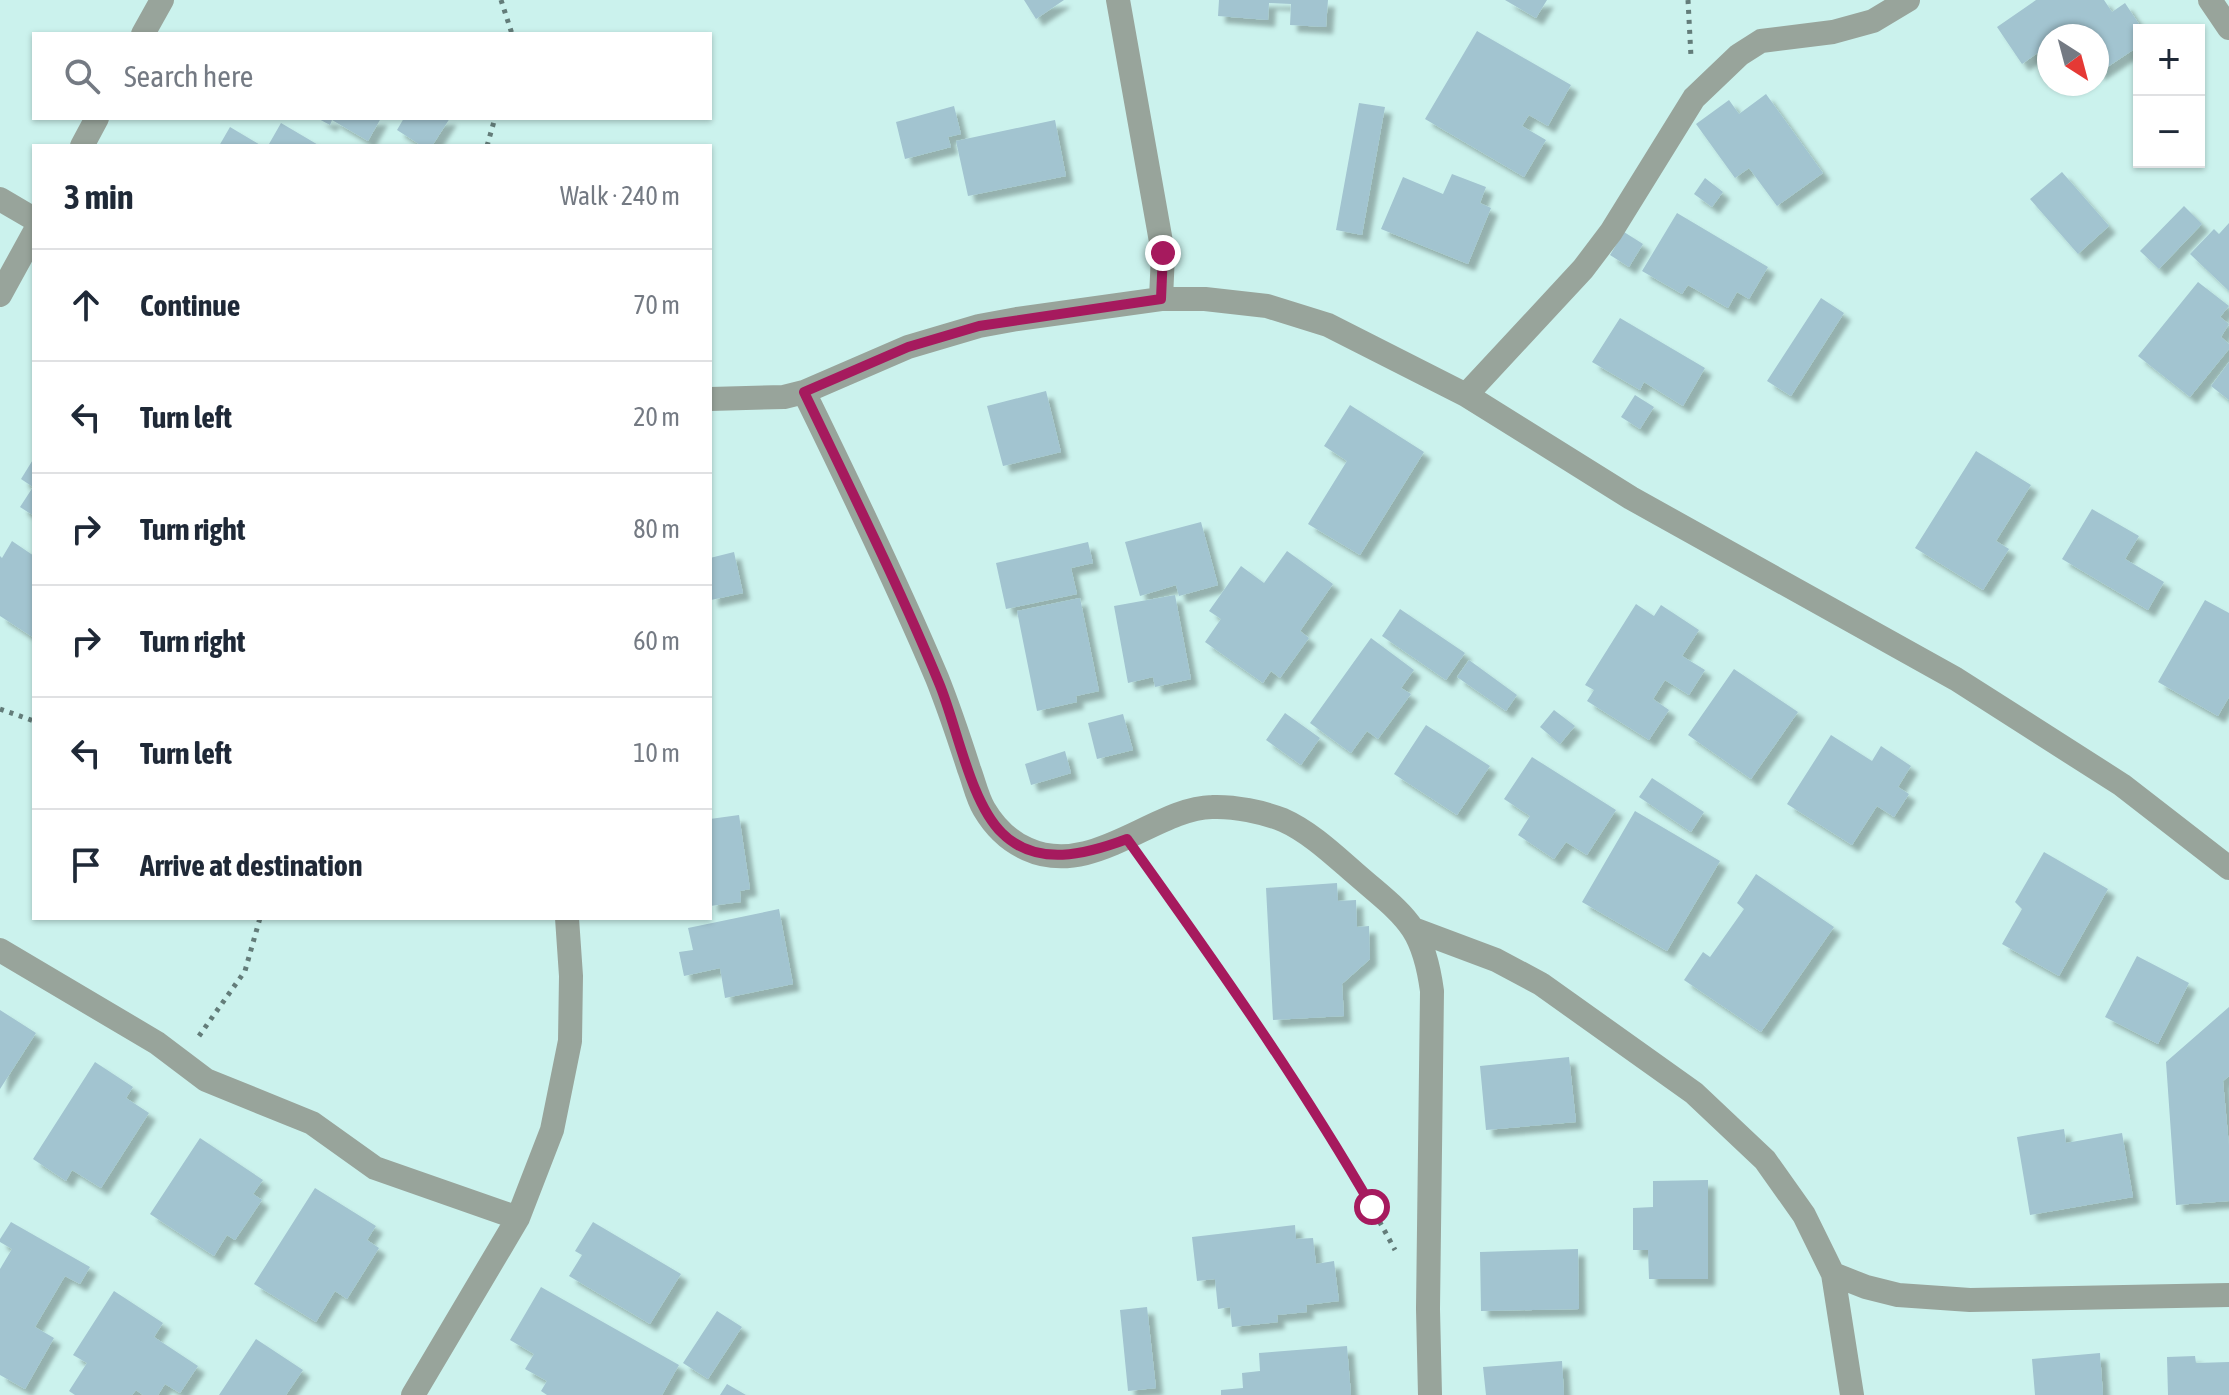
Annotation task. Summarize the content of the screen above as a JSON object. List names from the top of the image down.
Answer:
{
  "north": "bottom right",
  "page": {
    "map_buttons": ["+", "−"],
    "search": "Search here",
    "heading": ["3 min", "Walk · 240 m"],
    "list": [
      ["Continue", "70 m"],
      ["Turn left", "20 m"],
      ["Turn right", "80 m"],
      ["Turn right", "60 m"],
      ["Turn left", "10 m"],
      "Arrive at destination"
    ]
  }
}
